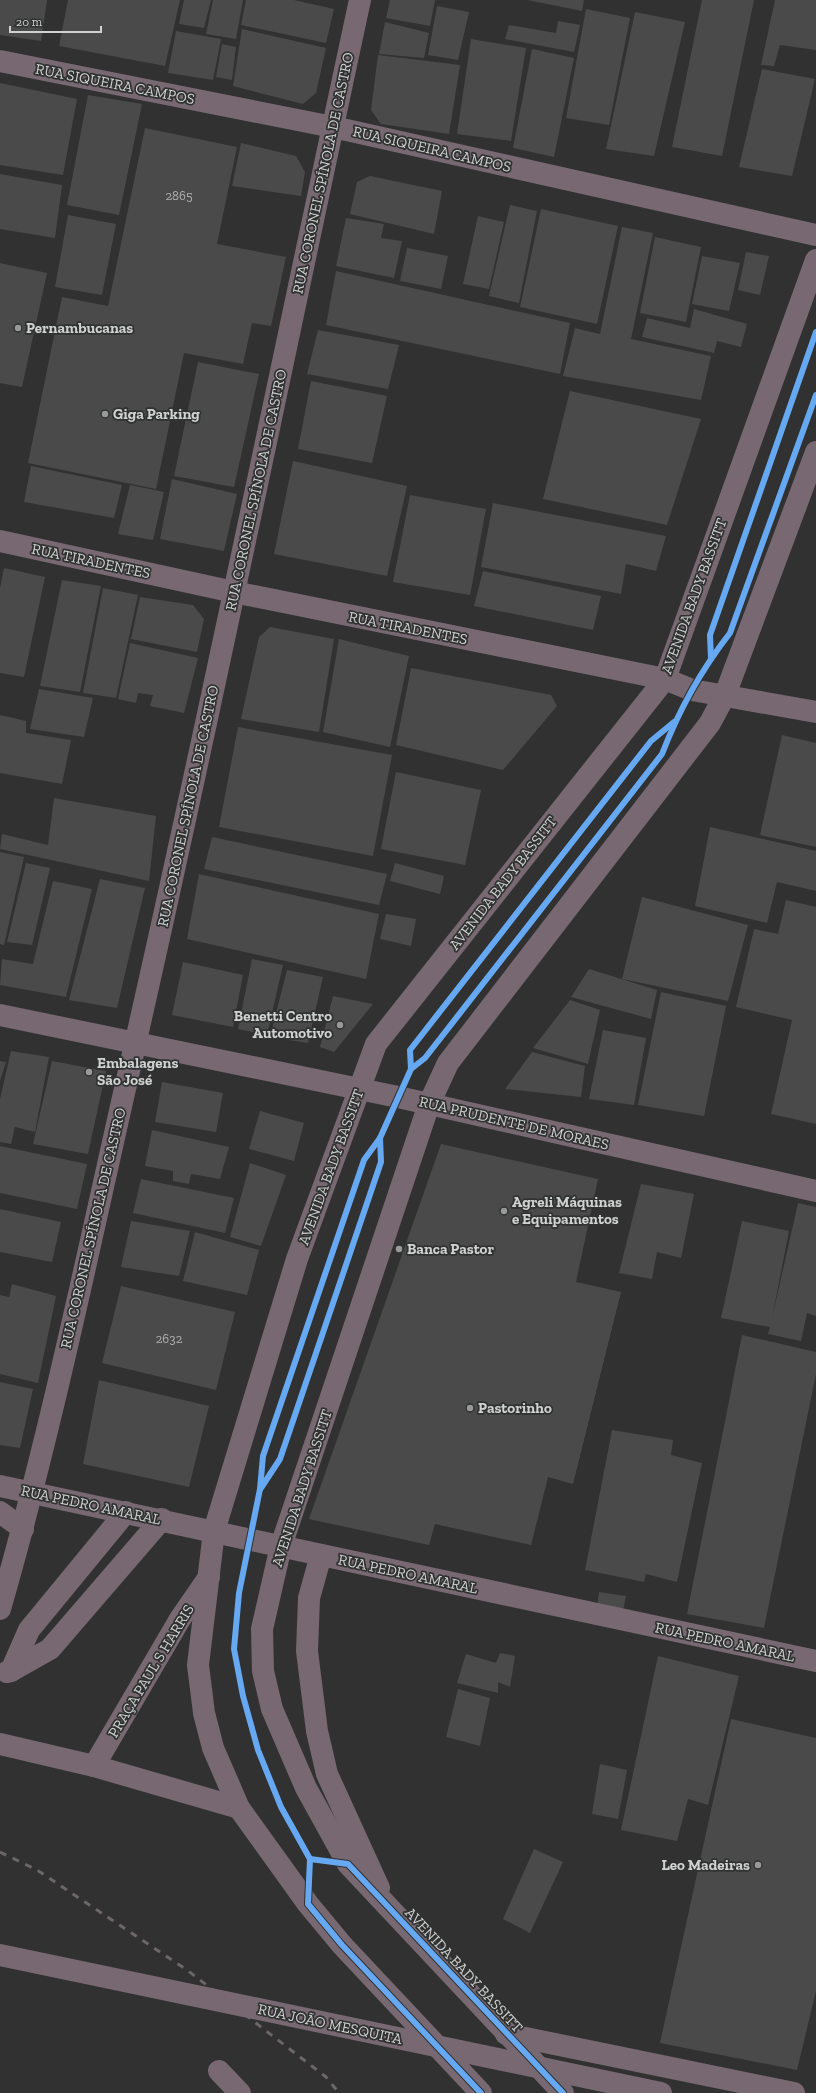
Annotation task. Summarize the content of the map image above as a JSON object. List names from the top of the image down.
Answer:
{
  "streets": {
    "street": [
      "RUA SIQUEIRA CAMPOS",
      "RUA CORONEL SPÍNOLA DE CASTRO",
      "RUA TIRADENTES",
      "AVENIDA BADY BASSITT",
      "RUA PRUDENTE DE MORAES",
      "RUA PEDRO AMARAL",
      "PRAÇA PAUL S HARRIS",
      "RUA JOÃO MESQUITA"
    ]
  },
  "crossings": [
    ["RUA SIQUEIRA CAMPOS", "RUA CORONEL SPÍNOLA DE CASTRO"],
    ["RUA CORONEL SPÍNOLA DE CASTRO", "RUA TIRADENTES"],
    ["RUA CORONEL SPÍNOLA DE CASTRO", "RUA PRUDENTE DE MORAES"],
    ["RUA CORONEL SPÍNOLA DE CASTRO", "RUA PEDRO AMARAL"],
    ["RUA TIRADENTES", "AVENIDA BADY BASSITT"],
    ["AVENIDA BADY BASSITT", "RUA PRUDENTE DE MORAES"],
    ["AVENIDA BADY BASSITT", "RUA PEDRO AMARAL"],
    ["AVENIDA BADY BASSITT", "PRAÇA PAUL S HARRIS"]
  ],
  "places": [
    "Pernambucanas",
    "Giga Parking",
    "Benetti Centro Automotivo",
    "Embalagens São José",
    "Agreli Máquinas e Equipamentos",
    "Banca Pastor",
    "Pastorinho",
    "Leo Madeiras"
  ],
  "house_numbers": ["2865", "2632"],
  "scale_bar": "20 m"
}
